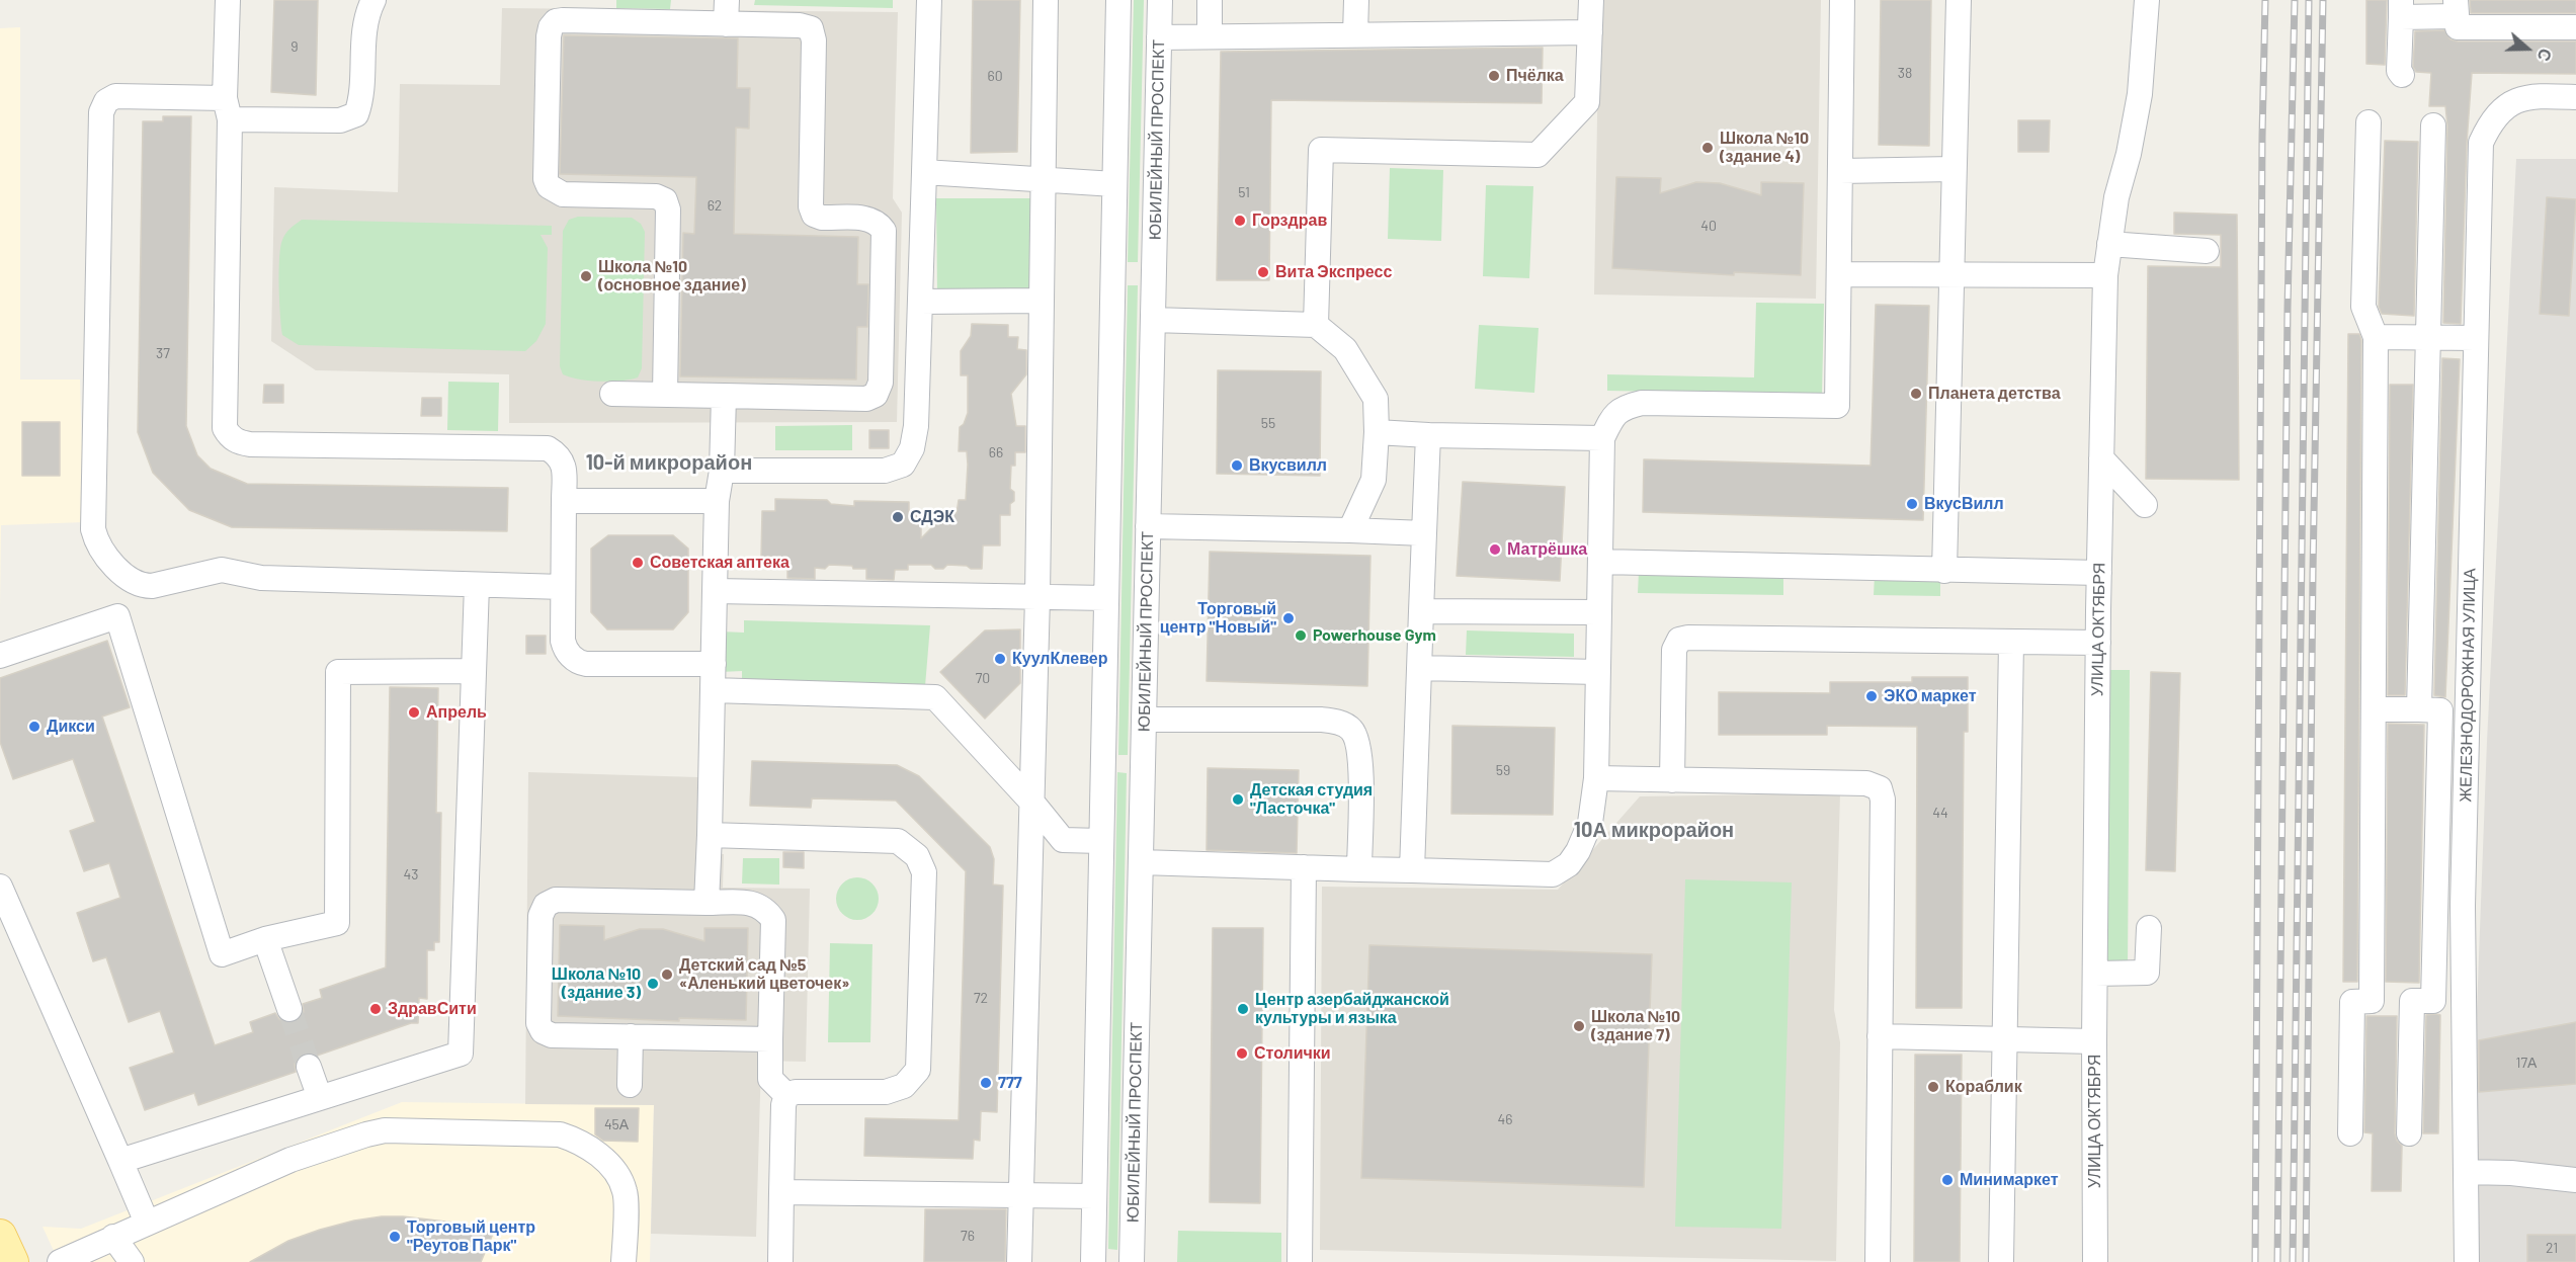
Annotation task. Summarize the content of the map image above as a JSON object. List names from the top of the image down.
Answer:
{
  "streets": {
    "street": ["ЮБИЛЕЙНЫЙ ПРОСПЕКТ", "УЛИЦА ОКТЯБРЯ", "ЖЕЛЕЗНОДОРОЖНАЯ УЛИЦА"]
  },
  "districts": ["10-й микрорайон", "10А микрорайон"],
  "places": [
    "Пчёлка",
    "Школа №10 (здание 4)",
    "Горздрав",
    "Вита Экспресс",
    "Школа №10 (основное здание)",
    "Планета детства",
    "Вкусвилл",
    "ВкусВилл",
    "СДЭК",
    "Матрёшка",
    "Советская аптека",
    "Торговый центр \"Новый\"",
    "Powerhouse Gym",
    "КуулКлевер",
    "ЭКО маркет",
    "Апрель",
    "Дикси",
    "Детская студия \"Ласточка\"",
    "Детский сад №5 «Аленький цветочек»",
    "Школа №10 (здание 3)",
    "ЗдравСити",
    "Центр азербайджанской культуры и языка",
    "Школа №10 (здание 7)",
    "Столички",
    "777",
    "Кораблик",
    "Минимаркет",
    "Торговый центр \"Реутов Парк\""
  ],
  "house_numbers": [
    "9",
    "38",
    "60",
    "51",
    "62",
    "40",
    "37",
    "55",
    "66",
    "70",
    "59",
    "44",
    "43",
    "72",
    "17А",
    "46",
    "45А",
    "76",
    "21"
  ],
  "north": "right"
}
